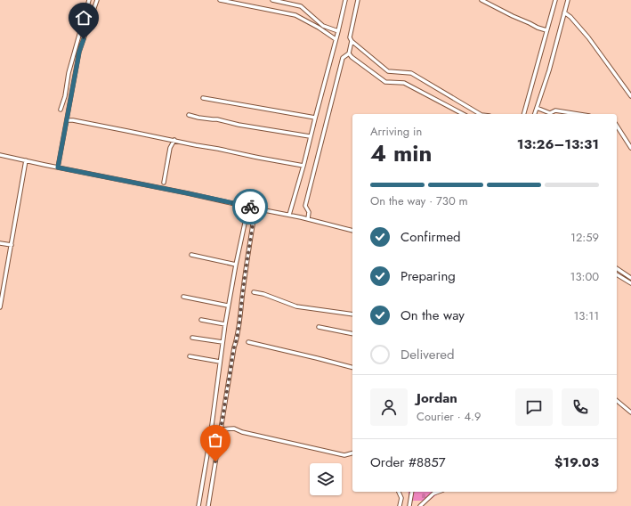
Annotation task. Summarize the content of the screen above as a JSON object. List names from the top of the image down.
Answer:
{
  "page": {
    "heading": ["4 min", "Arriving in", "13:26–13:31"],
    "panel": [
      "Jordan",
      "Courier · 4.9",
      "Order #8857",
      "$19.03"
    ],
    "bar": "On the way · 730 m",
    "list": [
      ["Confirmed", "12:59"],
      ["Preparing", "13:00"],
      ["On the way", "13:11"],
      "Delivered"
    ]
  }
}
